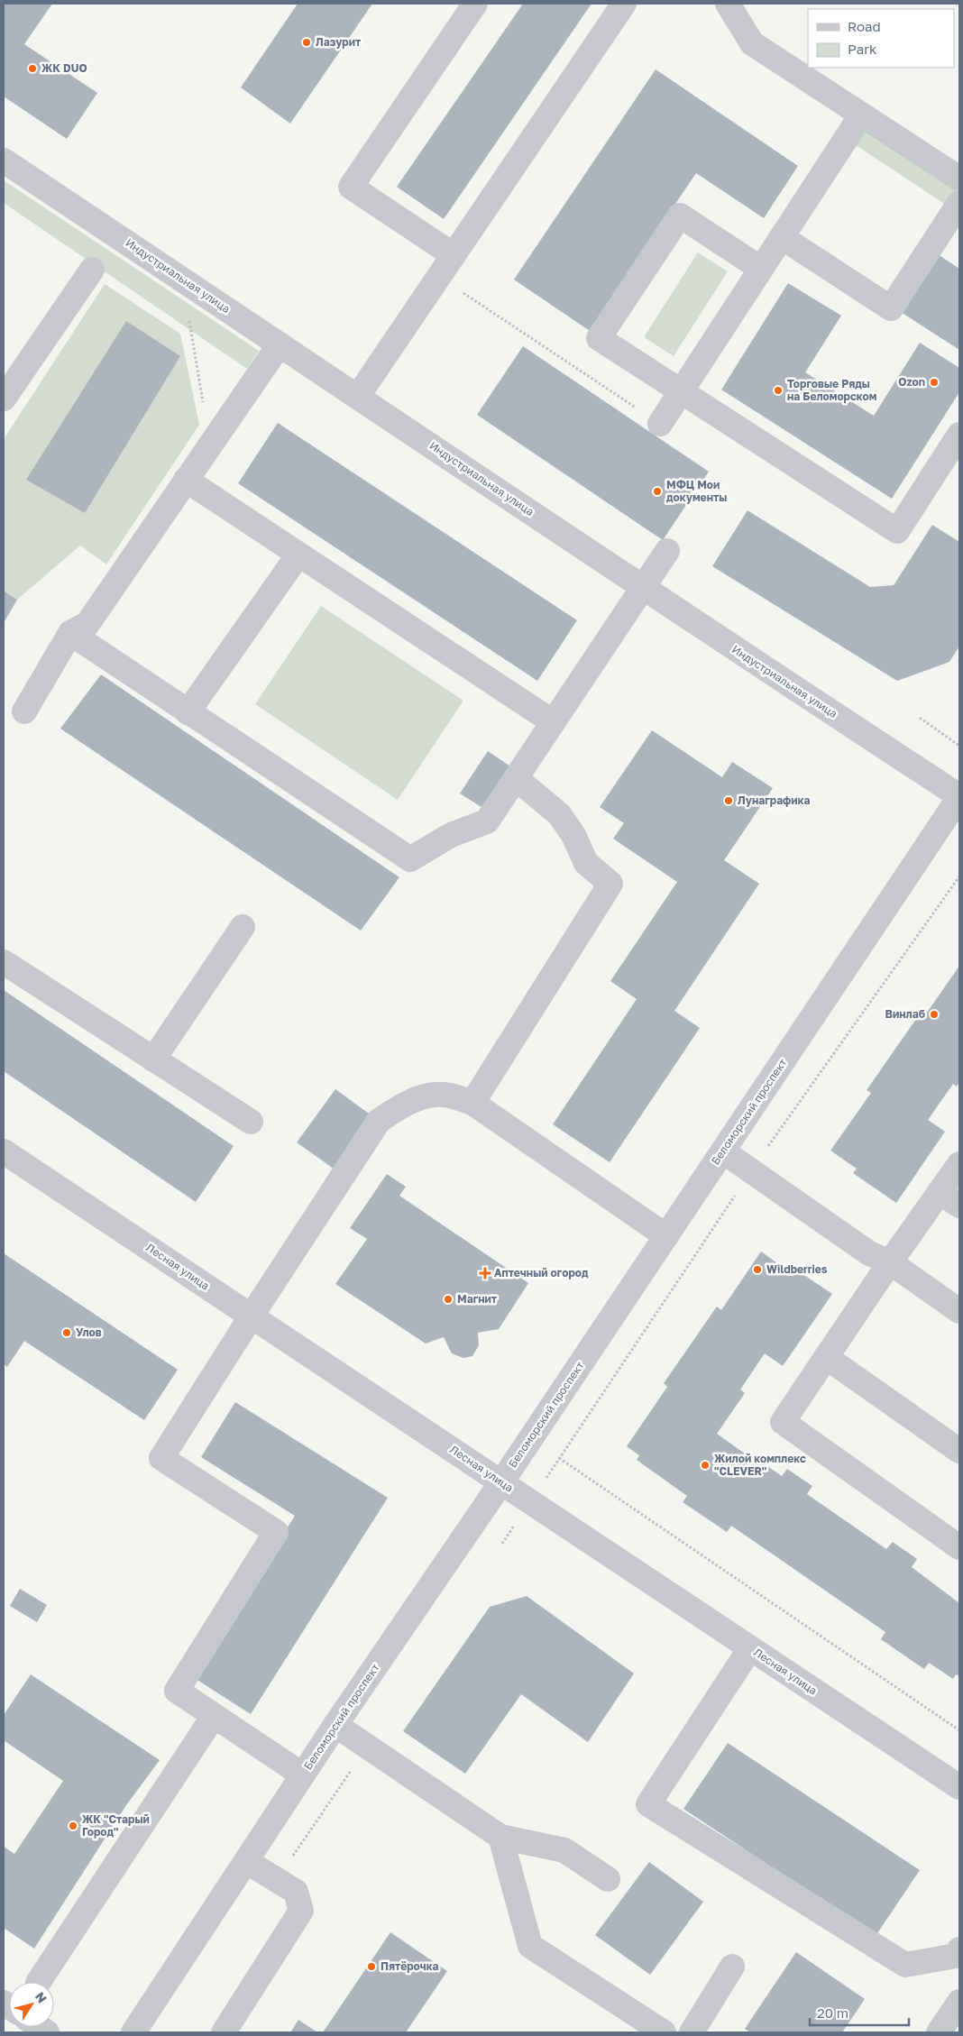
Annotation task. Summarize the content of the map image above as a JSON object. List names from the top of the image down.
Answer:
{
  "streets": {
    "street": ["Индустриальная улица", "Беломорский проспект", "Лесная улица"]
  },
  "crossings": [
    ["Индустриальная улица", "Беломорский проспект"],
    ["Беломорский проспект", "Лесная улица"]
  ],
  "places": {
    "other": [
      "Лазурит",
      "ЖК DUO",
      "Ozon",
      "Торговые Ряды на Беломорском",
      "МФЦ Мои документы",
      "Лунаграфика",
      "Винлаб",
      "Wildberries",
      "Магнит",
      "Улов",
      "Жилой комплекс \"СLEVER\"",
      "ЖК \"Старый Город\"",
      "Пятёрочка"
    ],
    "health": ["Аптечный огород"]
  },
  "legend": ["Road", "Park"],
  "scale_bar": "20 m",
  "north": "top right"
}
